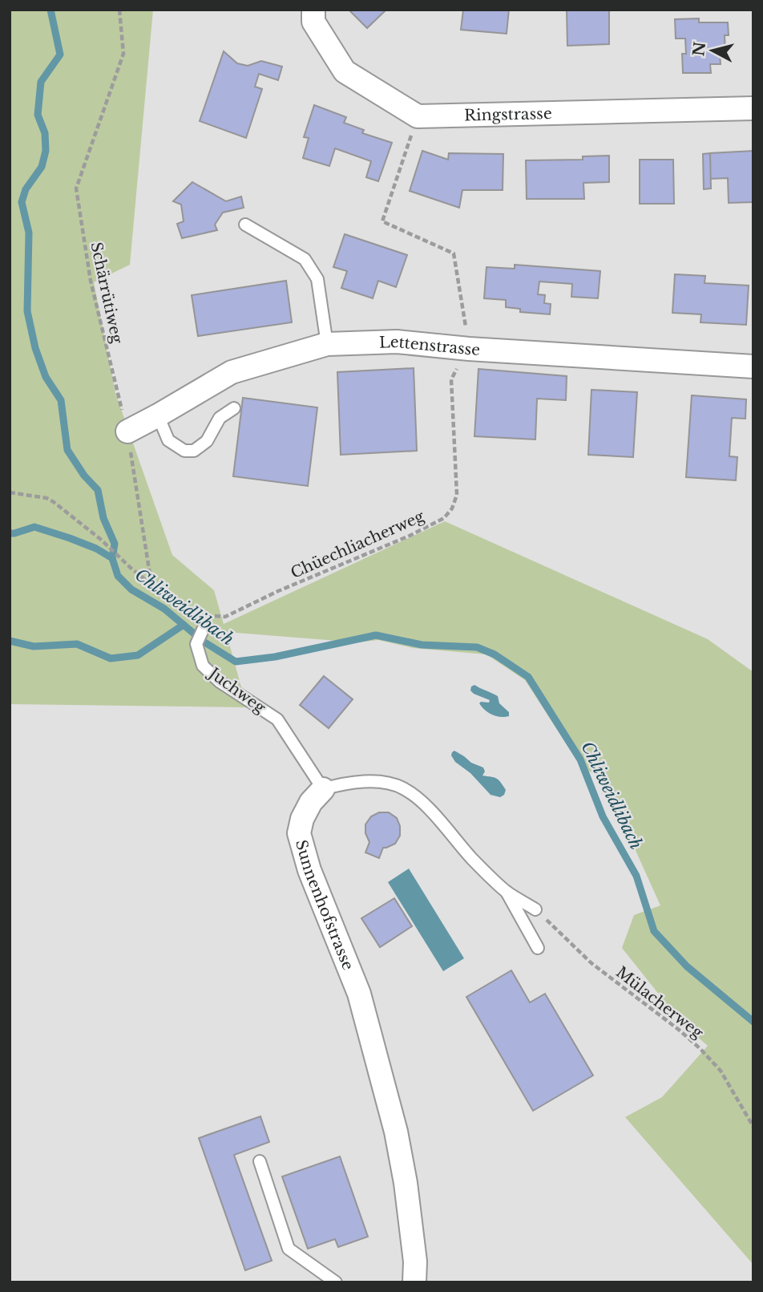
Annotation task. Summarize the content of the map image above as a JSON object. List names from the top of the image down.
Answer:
{
  "streets": {
    "street": ["Ringstrasse", "Lettenstrasse", "Sunnenhofstrasse"],
    "lane": ["Juchweg"],
    "path": ["Schärrütiweg", "Chüechliacherweg", "Mülacherweg"]
  },
  "crossings": [
    ["Schärrütiweg", "Lettenstrasse"],
    ["Schärrütiweg", "Chüechliacherweg"],
    ["Lettenstrasse", "Chüechliacherweg"],
    ["Juchweg", "Sunnenhofstrasse"]
  ],
  "water": ["Chliweidlibach"],
  "north": "left"
}
